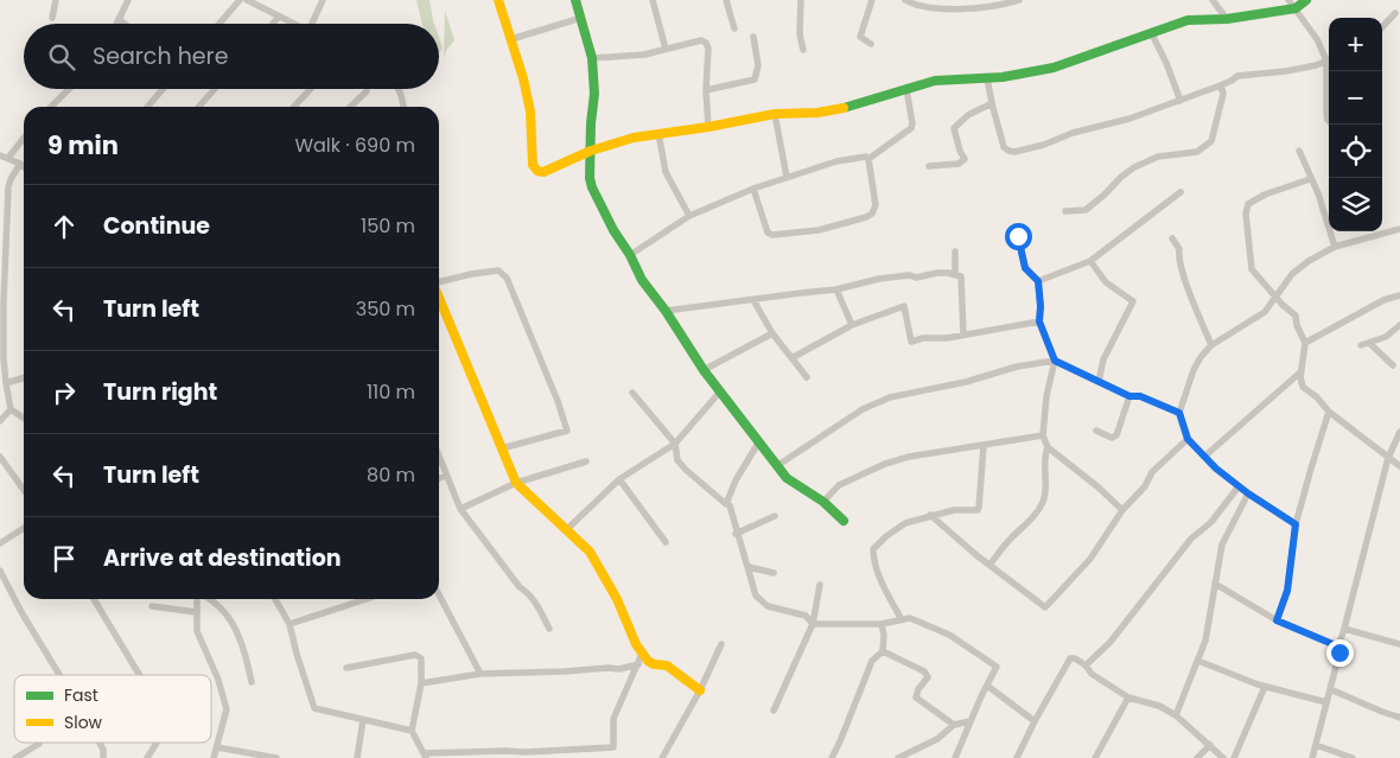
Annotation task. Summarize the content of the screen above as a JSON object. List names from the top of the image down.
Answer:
{
  "legend": ["Fast", "Slow"],
  "page": {
    "map_buttons": ["+", "−"],
    "search": "Search here",
    "heading": ["9 min", "Walk · 690 m"],
    "list": [
      ["Continue", "150 m"],
      ["Turn left", "350 m"],
      ["Turn right", "110 m"],
      ["Turn left", "80 m"],
      "Arrive at destination"
    ]
  }
}
